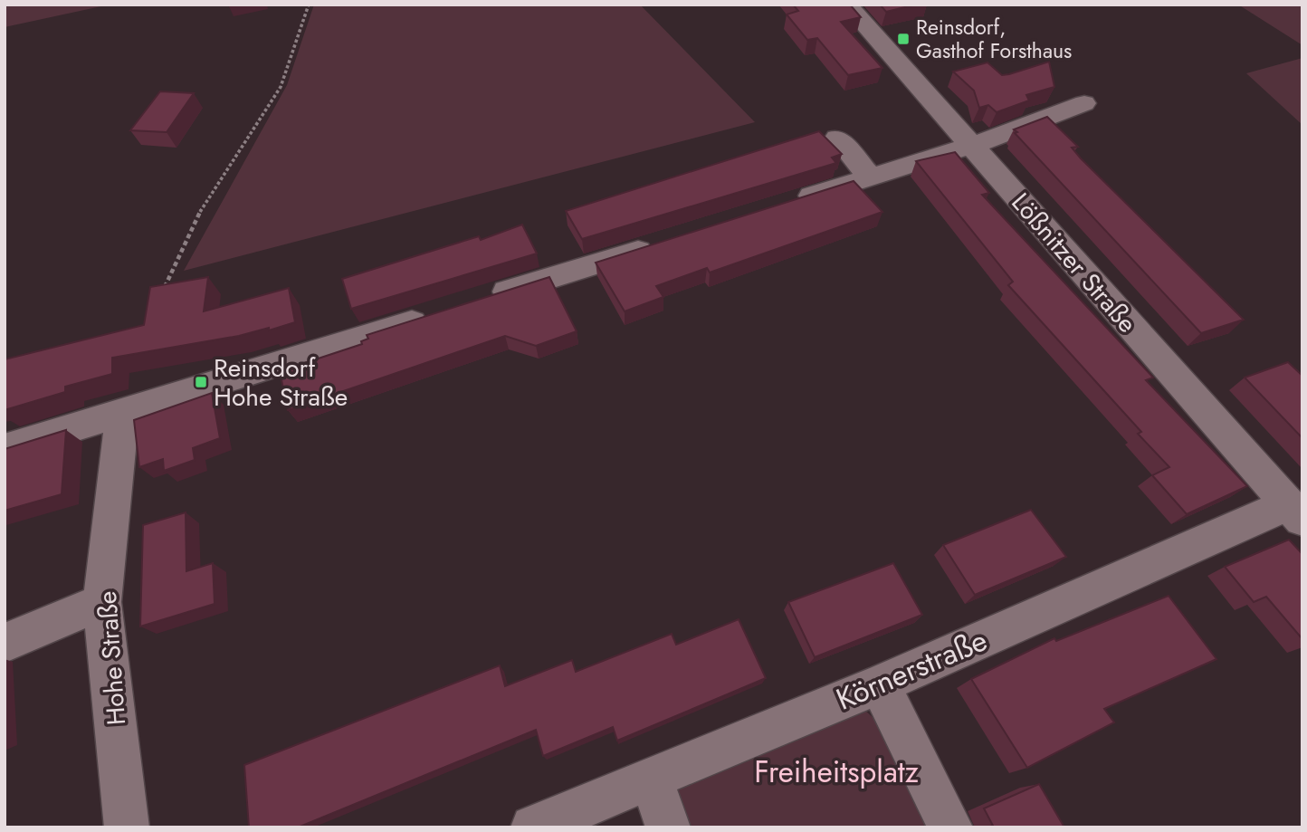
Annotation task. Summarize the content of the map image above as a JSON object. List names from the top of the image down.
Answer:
{
  "streets": {
    "street": ["Lößnitzer Straße", "Hohe Straße", "Körnerstraße"]
  },
  "crossings": [
    ["Lößnitzer Straße", "Körnerstraße"]
  ],
  "parks": ["Freiheitsplatz"],
  "places": {
    "transit": ["Reinsdorf, Gasthof Forsthaus", "Reinsdorf Hohe Straße"]
  }
}
